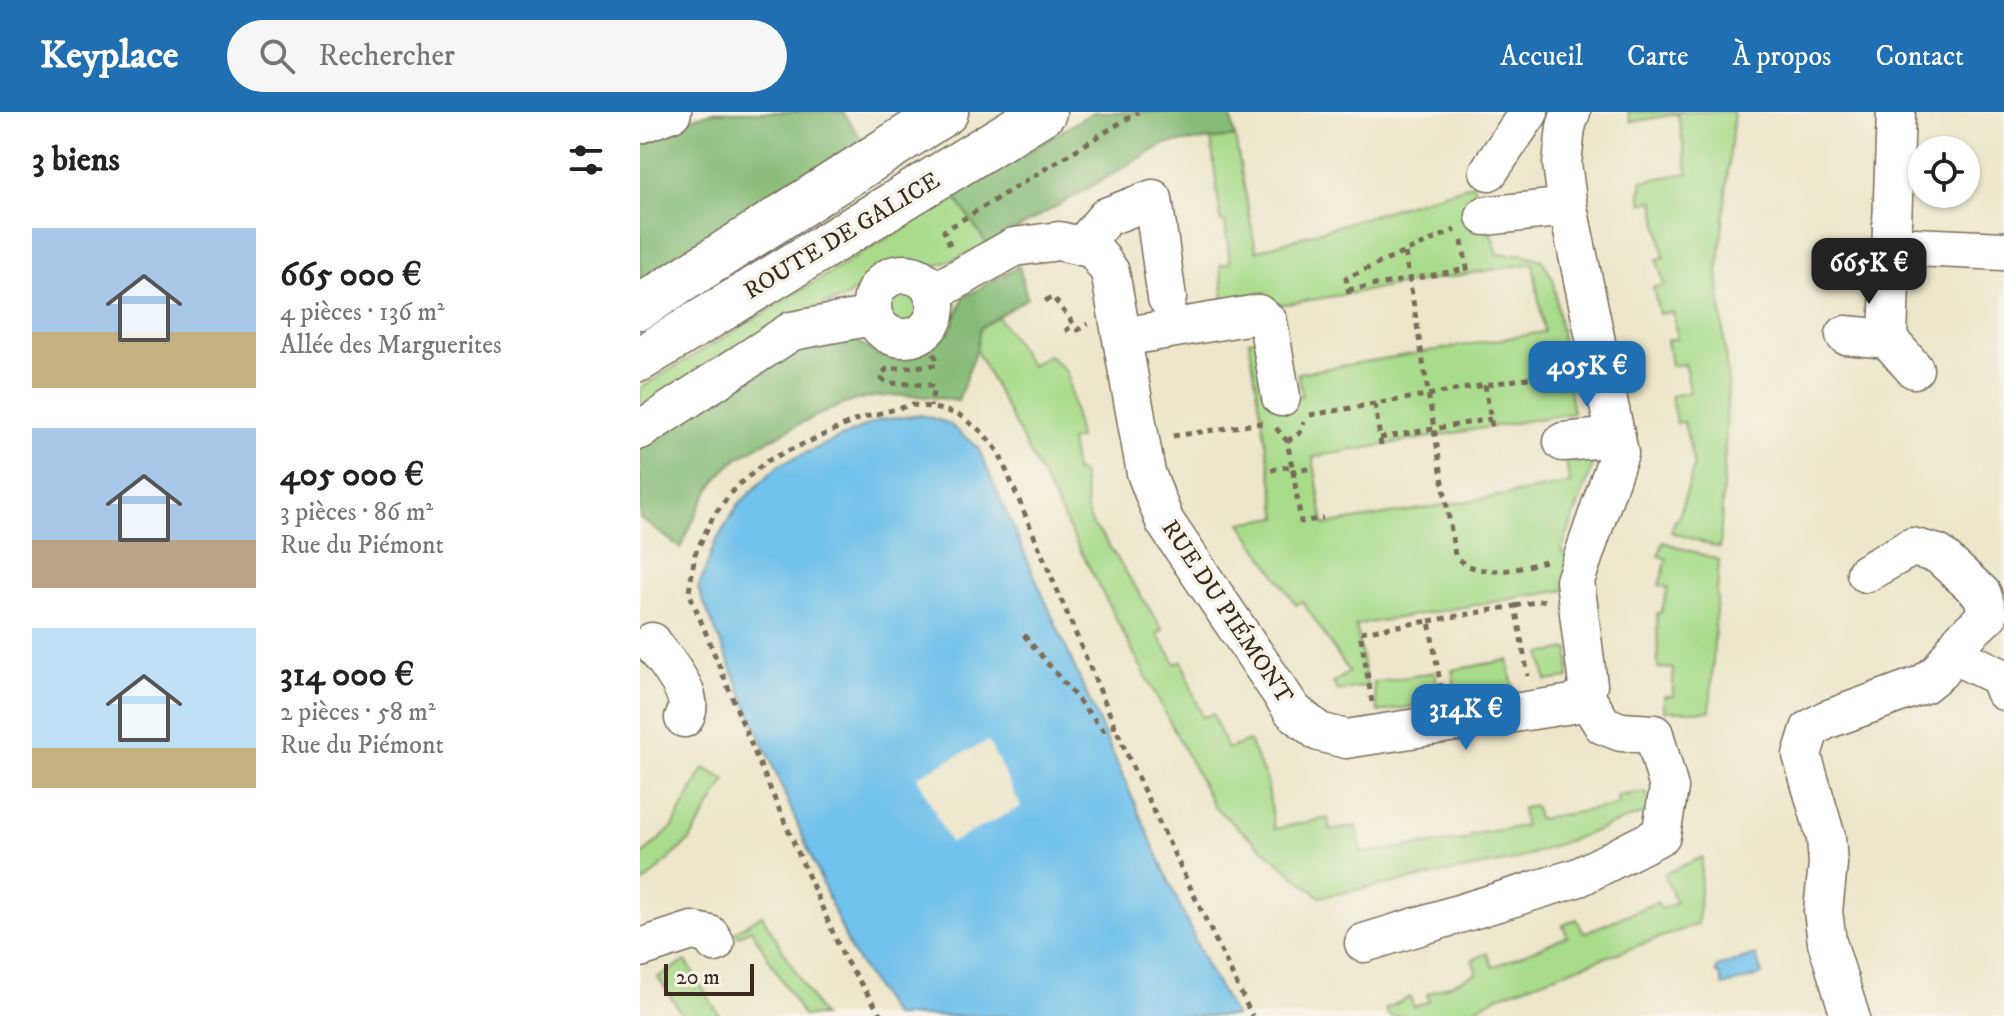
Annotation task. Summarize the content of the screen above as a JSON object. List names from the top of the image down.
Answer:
{
  "streets": {
    "main road": ["ROUTE DE GALICE"],
    "street": ["RUE DU PIÉMONT"]
  },
  "scale_bar": "20 m",
  "page": {
    "header": "Keyplace",
    "search": "Rechercher",
    "nav": [
      "Accueil",
      "Carte",
      "À propos",
      "Contact"
    ],
    "heading": "3 biens",
    "list": [
      {
        "name": "665 000 €",
        "note": "4 pièces · 136 m² · Allée des Marguerites"
      },
      {
        "name": "405 000 €",
        "note": "3 pièces · 86 m² · Rue du Piémont"
      },
      {
        "name": "314 000 €",
        "note": "2 pièces · 58 m² · Rue du Piémont"
      }
    ],
    "price": ["665K €", "405K €", "314K €"],
    "scale": "20 m"
  }
}
